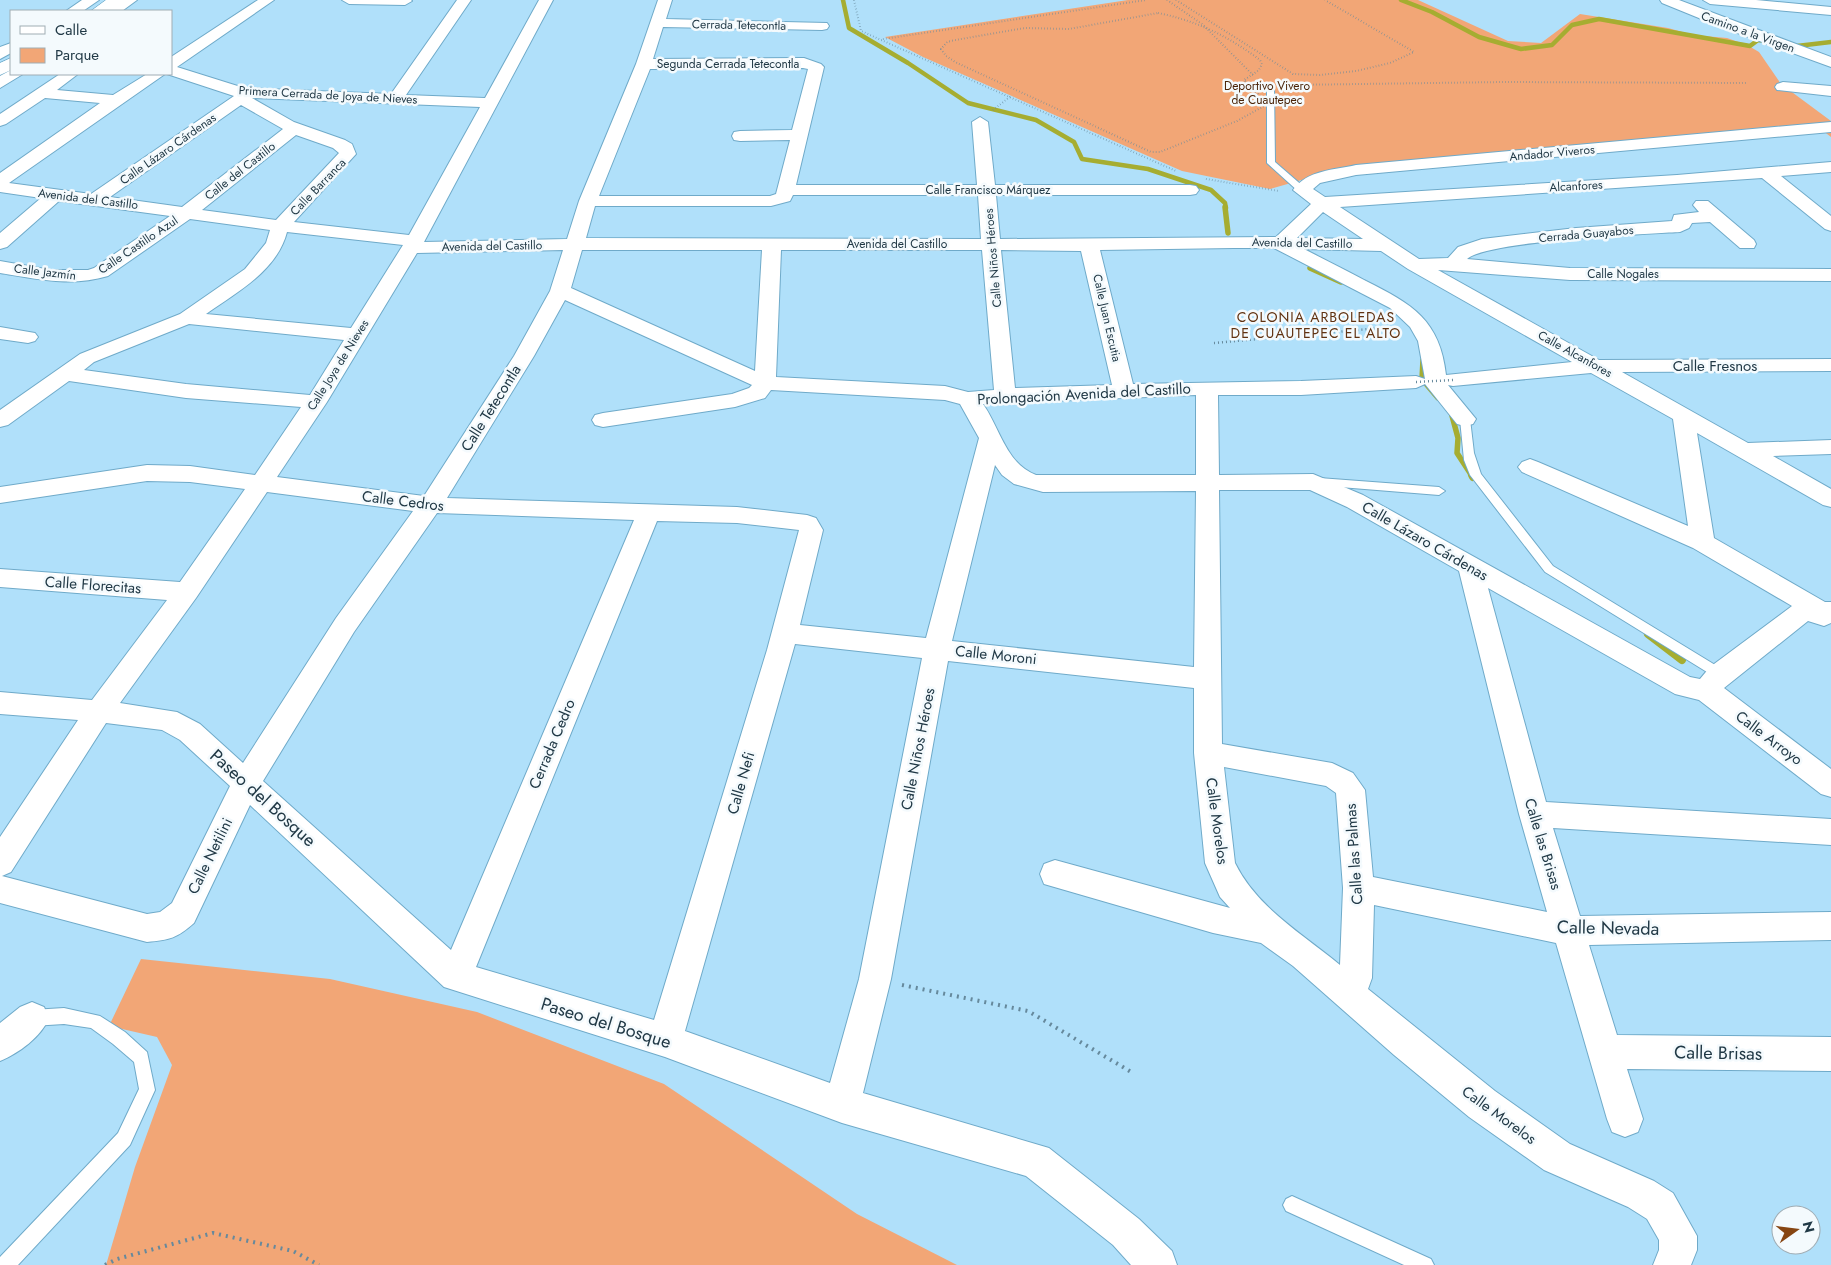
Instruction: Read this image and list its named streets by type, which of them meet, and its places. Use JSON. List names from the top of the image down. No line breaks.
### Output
{"streets":{"street":["Cerrada Tetecontla","Camino a la Virgen","Segunda Cerrada Tetecontla","Primera Cerrada de Joya de Nieves","Calle Lázaro Cárdenas","Andador Viveros","Calle del Castillo","Alcanfores","Calle Barranca","Calle Francisco Márquez","Avenida del Castillo","Cerrada Guayabos","Calle Castillo Azul","Calle Niños Héroes","Calle Jazmín","Calle Nogales","Calle Juan Escutia","Calle Alcanfores","Calle Joya de Nieves","Calle Fresnos","Prolongación Avenida del Castillo","Calle Tetecontla","Calle Cedros","Calle Florecitas","Calle Moroni","Calle Arroyo","Cerrada Cedro","Calle Nefi","Paseo del Bosque","Calle Morelos","Calle las Brisas","Calle las Palmas","Calle Netilini","Calle Nevada","Calle Brisas"]},"crossings":[["Cerrada Tetecontla","Calle Tetecontla"],["Segunda Cerrada Tetecontla","Calle Tetecontla"],["Primera Cerrada de Joya de Nieves","Calle Lázaro Cárdenas"],["Primera Cerrada de Joya de Nieves","Calle Barranca"],["Primera Cerrada de Joya de Nieves","Calle Joya de Nieves"],["Calle Lázaro Cárdenas","Calle Barranca"],["Calle Lázaro Cárdenas","Avenida del Castillo"],["Calle Lázaro Cárdenas","Calle Niños Héroes"],["Calle Lázaro Cárdenas","Calle Arroyo"],["Calle Lázaro Cárdenas","Calle Morelos"],["Calle Lázaro Cárdenas","Calle las Brisas"],["Calle del Castillo","Calle Barranca"],["Calle del Castillo","Avenida del Castillo"],["Calle del Castillo","Calle Castillo Azul"],["Alcanfores","Calle Alcanfores"],["Calle Barranca","Avenida del Castillo"],["Calle Francisco Márquez","Calle Niños Héroes"],["Calle Francisco Márquez","Calle Tetecontla"],["Avenida del Castillo","Calle Castillo Azul"],["Avenida del Castillo","Calle Niños Héroes"],["Avenida del Castillo","Calle Juan Escutia"],["Avenida del Castillo","Calle Alcanfores"],["Avenida del Castillo","Calle Joya de Nieves"],["Avenida del Castillo","Calle Tetecontla"],["Cerrada Guayabos","Calle Nogales"],["Calle Castillo Azul","Calle Jazmín"],["Calle Niños Héroes","Prolongación Avenida del Castillo"],["Calle Niños Héroes","Calle Moroni"],["Calle Niños Héroes","Paseo del Bosque"],["Calle Nogales","Calle Alcanfores"],["Calle Juan Escutia","Prolongación Avenida del Castillo"],["Calle Alcanfores","Calle Fresnos"],["Calle Joya de Nieves","Calle Cedros"],["Calle Joya de Nieves","Calle Florecitas"],["Calle Joya de Nieves","Paseo del Bosque"],["Prolongación Avenida del Castillo","Calle Tetecontla"],["Prolongación Avenida del Castillo","Calle Morelos"],["Calle Tetecontla","Calle Cedros"],["Calle Tetecontla","Paseo del Bosque"],["Calle Tetecontla","Calle Netilini"],["Calle Cedros","Cerrada Cedro"],["Calle Cedros","Calle Nefi"],["Calle Moroni","Calle Nefi"],["Calle Moroni","Calle Morelos"],["Cerrada Cedro","Paseo del Bosque"],["Calle Nefi","Paseo del Bosque"],["Paseo del Bosque","Calle Netilini"],["Calle Morelos","Calle las Palmas"],["Calle las Brisas","Calle Nevada"],["Calle las Brisas","Calle Brisas"],["Calle las Palmas","Calle Nevada"]],"districts":["COLONIA ARBOLEDAS DE CUAUTEPEC EL ALTO"],"parks":["Deportivo Vivero de Cuautepec"],"legend":["Calle","Parque"],"north":"right"}
